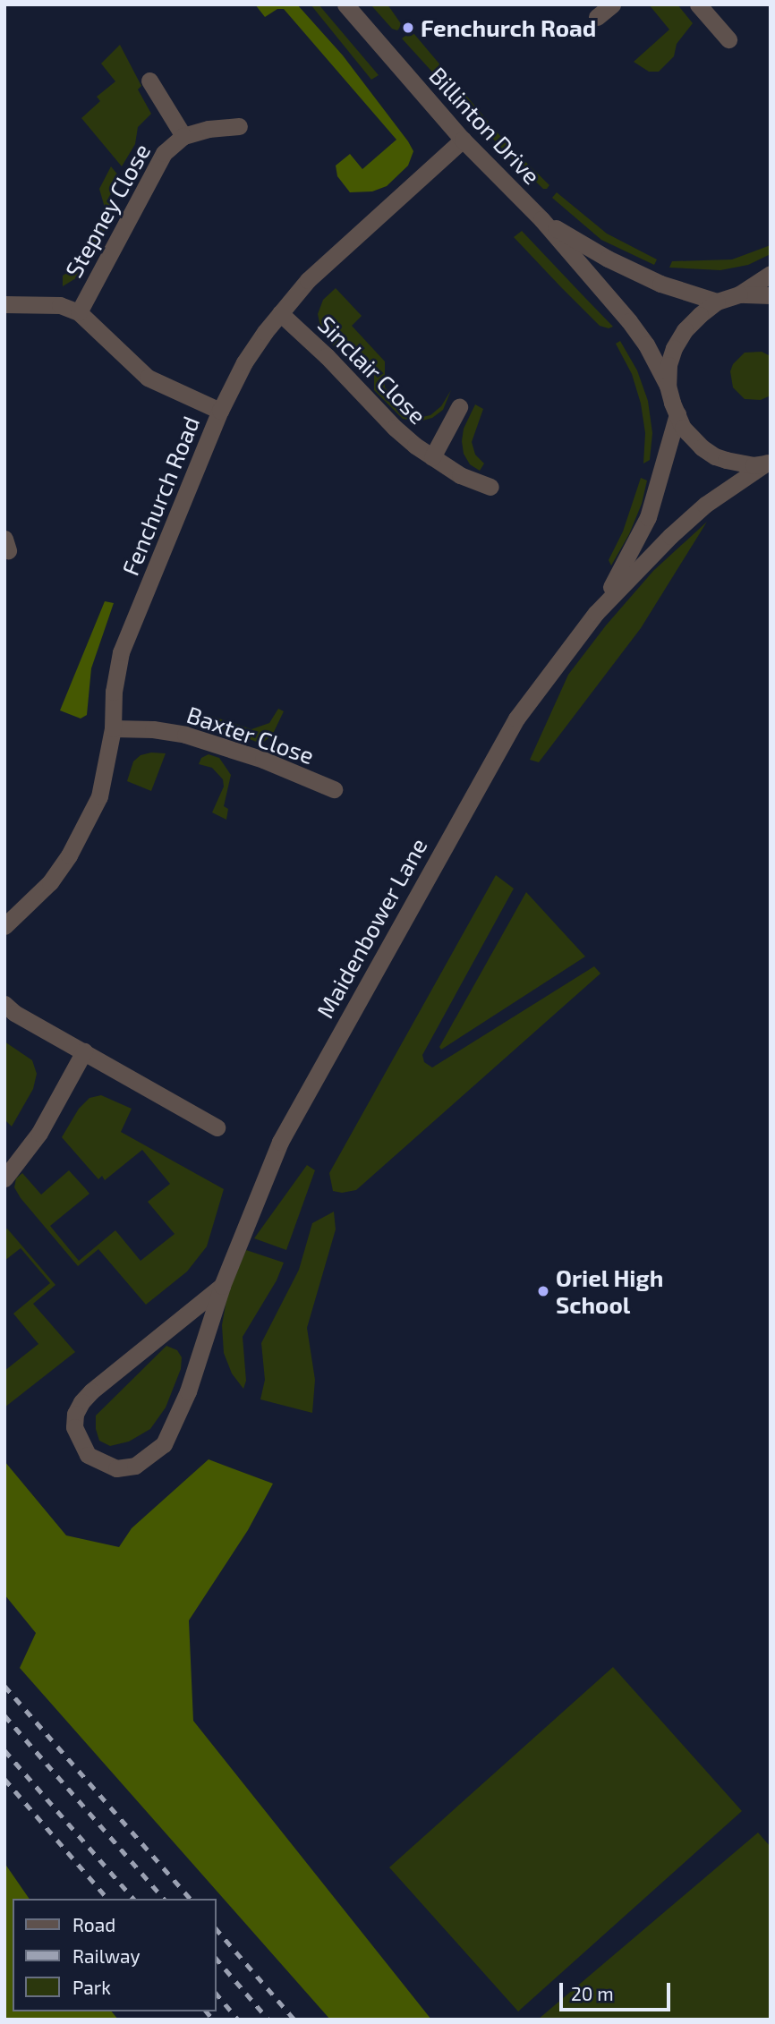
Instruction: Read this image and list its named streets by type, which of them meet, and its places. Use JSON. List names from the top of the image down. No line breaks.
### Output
{"streets":{"street":["Billinton Drive","Stepney Close","Sinclair Close","Fenchurch Road","Baxter Close","Maidenbower Lane"]},"crossings":[["Billinton Drive","Fenchurch Road"],["Billinton Drive","Maidenbower Lane"],["Sinclair Close","Fenchurch Road"],["Fenchurch Road","Baxter Close"]],"places":["Fenchurch Road","Oriel High School"],"legend":["Road","Railway","Park"],"scale_bar":"20 m"}
